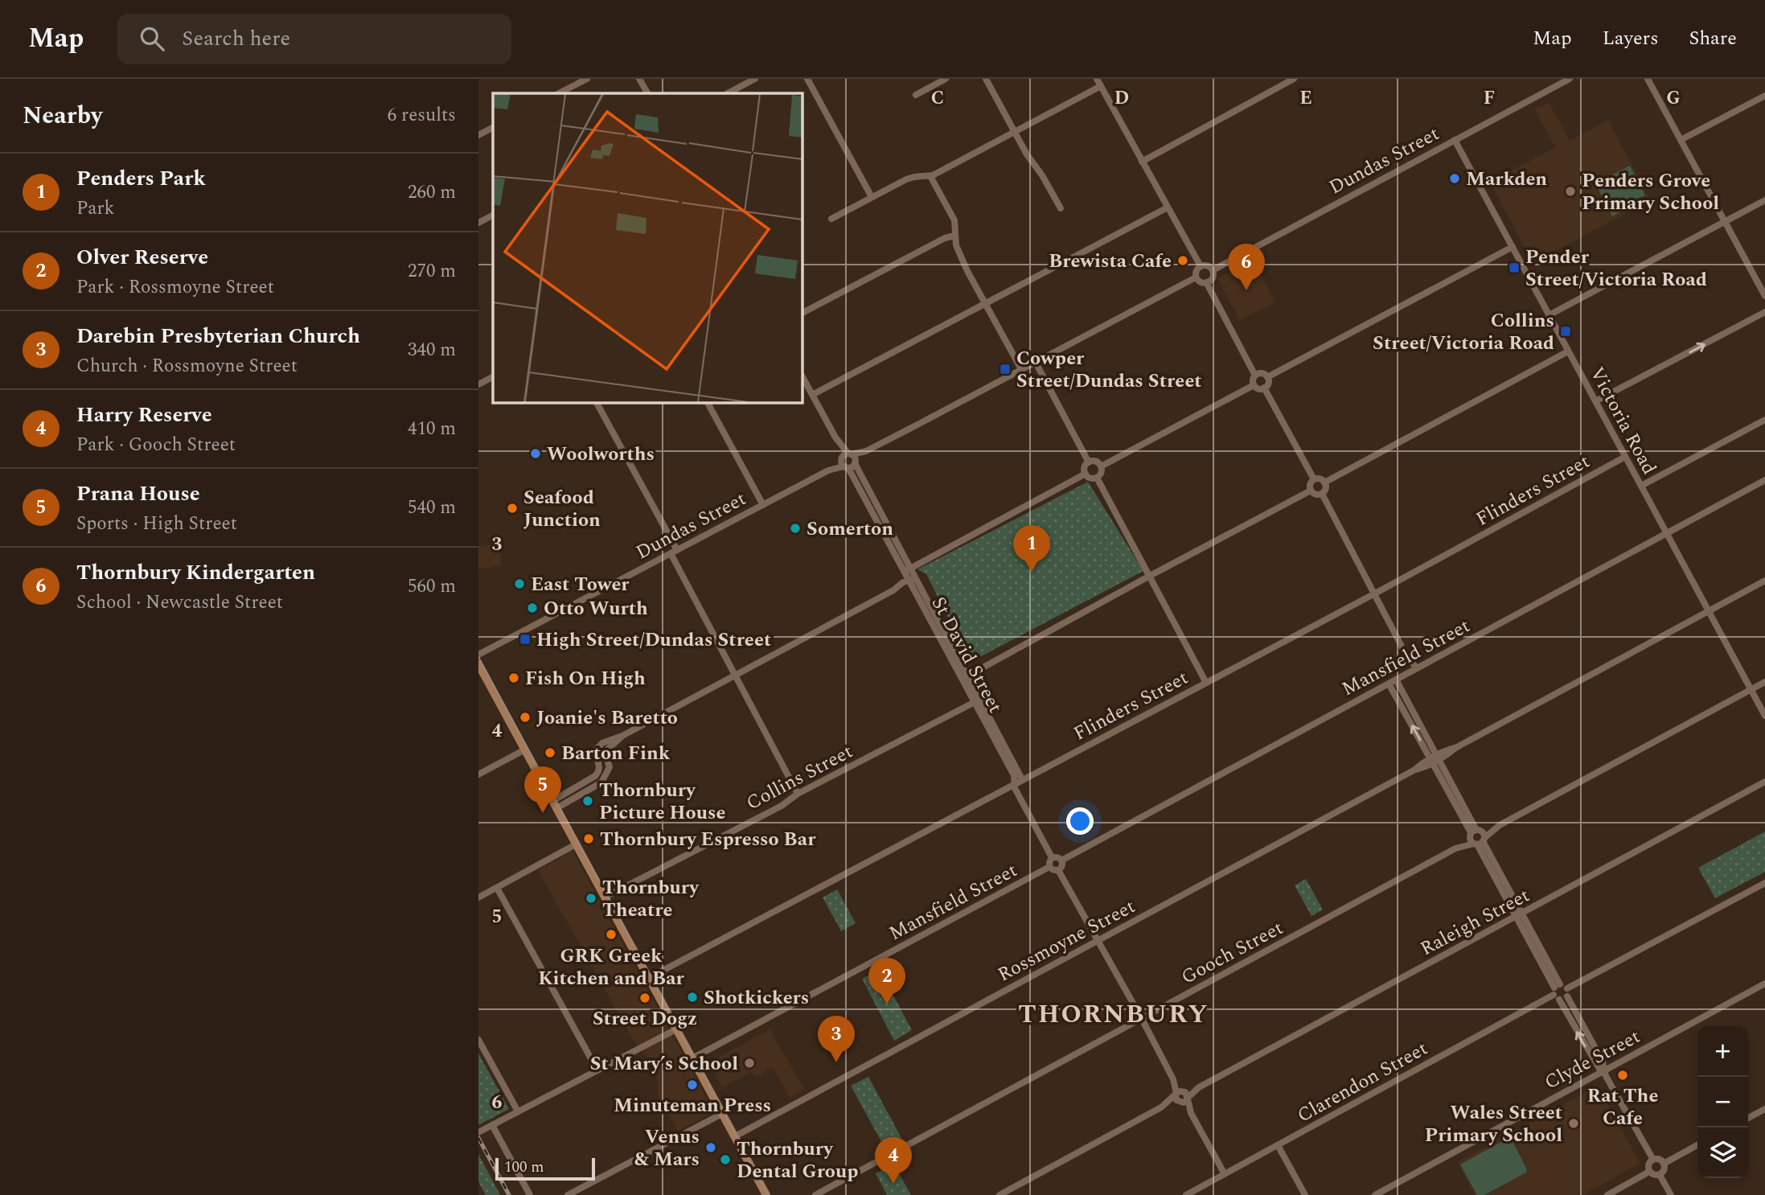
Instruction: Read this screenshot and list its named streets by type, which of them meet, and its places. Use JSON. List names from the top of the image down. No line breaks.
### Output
{"streets":{"street":["Dundas Street","Victoria Road","Flinders Street","St David Street","Mansfield Street","Collins Street","Raleigh Street","Rossmoyne Street","Gooch Street","Clyde Street","Clarendon Street"]},"crossings":[["Dundas Street","Victoria Road"],["Dundas Street","St David Street"],["Victoria Road","Flinders Street"],["Victoria Road","Mansfield Street"],["Victoria Road","Rossmoyne Street"],["Victoria Road","Gooch Street"],["Flinders Street","St David Street"],["St David Street","Mansfield Street"],["St David Street","Collins Street"]],"districts":["THORNBURY"],"places":{"other":["Markden","Penders Grove Primary School","Brewista Cafe","Woolworths","Seafood Junction","Somerton","East Tower","Otto Wurth","Fish On High","Joanie's Baretto","Barton Fink","Thornbury Picture House","Thornbury Espresso Bar","Thornbury Theatre","GRK Greek Kitchen and Bar","Shotkickers","Street Dogz","St Mary’s School","Rat The Cafe","Minuteman Press","Wales Street Primary School","Venus & Mars","Thornbury Dental Group"],"transit":["Pender Street/Victoria Road","Collins Street/Victoria Road","Cowper Street/Dundas Street","High Street/Dundas Street"]},"scale_bar":"100 m","page":{"header":"Map","search":"Search here","nav":["Map","Layers","Share"],"heading":["Nearby","6 results"],"list":[{"mark":"1","name":"Penders Park","note":"Park","value":"260 m"},{"mark":"2","name":"Olver Reserve","note":"Park · Rossmoyne Street","value":"270 m"},{"mark":"3","name":"Darebin Presbyterian Church","note":"Church · Rossmoyne Street","value":"340 m"},{"mark":"4","name":"Harry Reserve","note":"Park · Gooch Street","value":"410 m"},{"mark":"5","name":"Prana House","note":"Sports · High Street","value":"540 m"},{"mark":"6","name":"Thornbury Kindergarten","note":"School · Newcastle Street","value":"560 m"}],"pins":["6","1","5","2","3","4"],"map_buttons":["+","−"],"scale":"100 m"},"grid":{"columns":["C","D","E","F","G"],"rows":["3","4","5","6"]}}
